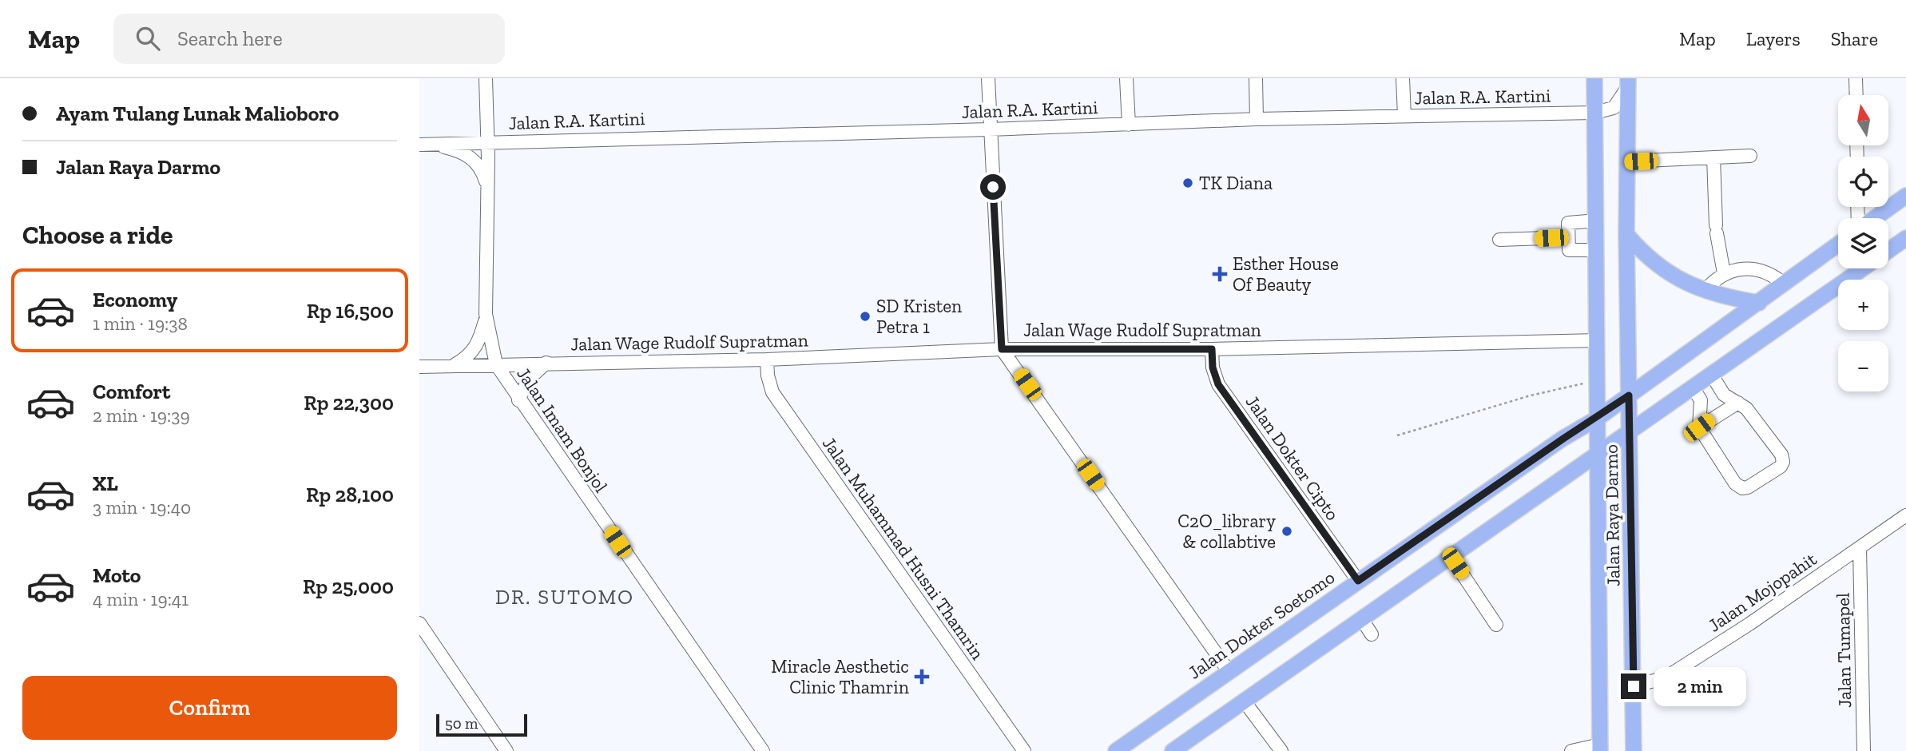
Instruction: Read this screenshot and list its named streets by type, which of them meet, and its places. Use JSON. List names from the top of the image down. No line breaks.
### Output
{"streets":{"main road":["Jalan Raya Darmo","Jalan Dokter Soetomo"],"street":["Jalan R.A. Kartini","Jalan Wage Rudolf Supratman","Jalan Imam Bonjol","Jalan Dokter Cipto","Jalan Muhammad Husni Thamrin","Jalan Mojopahit","Jalan Tumapel"]},"crossings":[["Jalan R.A. Kartini","Jalan Imam Bonjol"],["Jalan R.A. Kartini","Jalan Raya Darmo"],["Jalan Wage Rudolf Supratman","Jalan Imam Bonjol"],["Jalan Wage Rudolf Supratman","Jalan Dokter Cipto"],["Jalan Wage Rudolf Supratman","Jalan Raya Darmo"],["Jalan Wage Rudolf Supratman","Jalan Muhammad Husni Thamrin"],["Jalan Dokter Cipto","Jalan Dokter Soetomo"],["Jalan Raya Darmo","Jalan Mojopahit"],["Jalan Raya Darmo","Jalan Dokter Soetomo"],["Jalan Mojopahit","Jalan Tumapel"]],"districts":["DR. SUTOMO"],"places":{"other":["TK Diana","SD Kristen Petra 1","C2O_library & collabtive"],"health":["Esther House Of Beauty","Miracle Aesthetic Clinic Thamrin"]},"scale_bar":"50 m","north":"top","page":{"header":"Map","search":"Search here","nav":["Map","Layers","Share"],"banner":["Ayam Tulang Lunak Malioboro","Jalan Raya Darmo"],"map_buttons":["+","−"],"heading":"Choose a ride","list":[{"name":"Economy","note":"1 min · 19:38","value":"Rp 16,500"},{"name":"Comfort","note":"2 min · 19:39","value":"Rp 22,300"},{"name":"XL","note":"3 min · 19:40","value":"Rp 28,100"},{"name":"Moto","note":"4 min · 19:41","value":"Rp 25,000"}],"buttons":"Confirm","bubble":"2 min","scale":"50 m"}}
